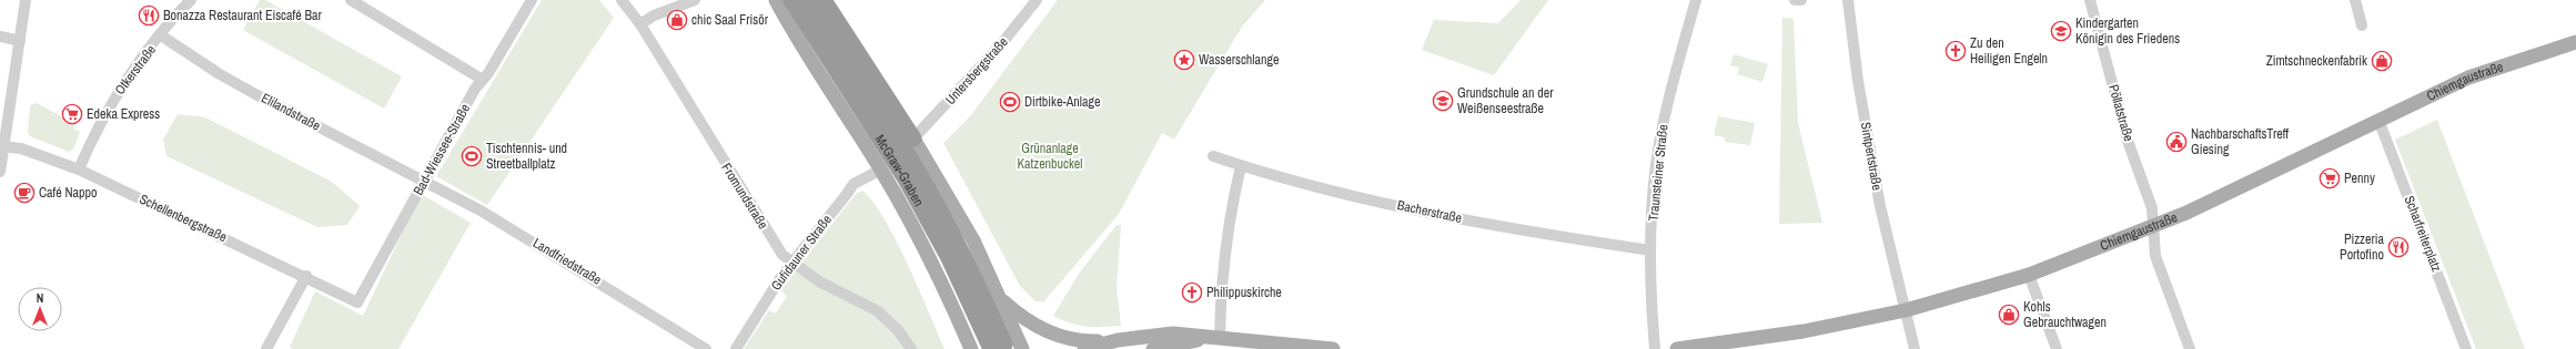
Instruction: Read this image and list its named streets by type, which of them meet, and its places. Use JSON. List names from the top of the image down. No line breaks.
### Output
{"streets":{"highway":["McGraw-Graben"],"main road":["Chiemgaustraße"],"street":["Otkerstraße","Untersbergstraße","Elilandstraße","Pöllatstraße","Bad-Wiessee-Straße","Sintpertstraße","Traunsteiner Straße","Fromundstraße","Bacherstraße","Schellenbergstraße","Scharfreiterplatz","Gufidauner Straße","Landfriedstraße"]},"crossings":[["Otkerstraße","Elilandstraße"],["Otkerstraße","Schellenbergstraße"],["Chiemgaustraße","Pöllatstraße"],["Chiemgaustraße","Sintpertstraße"],["Chiemgaustraße","Scharfreiterplatz"],["Elilandstraße","Bad-Wiessee-Straße"],["Elilandstraße","Landfriedstraße"],["Bad-Wiessee-Straße","Schellenbergstraße"],["Bad-Wiessee-Straße","Landfriedstraße"],["Traunsteiner Straße","Bacherstraße"],["Fromundstraße","Gufidauner Straße"]],"parks":["Grünanlage Katzenbuckel"],"places":{"restaurant":["Bonazza Restaurant Eiscafé Bar","Pizzeria Portofino"],"shop":["chic Saal Frisör","Zimtschneckenfabrik","Kohls Gebrauchtwagen"],"school or university":["Kindergarten Königin des Friedens","Grundschule an der Weißenseestraße"],"church":["Zu den Heiligen Engeln","Philippuskirche"],"place":["Wasserschlange"],"sports":["Dirtbike-Anlage","Tischtennis- und Streetballplatz"],"supermarket":["Edeka Express","Penny"],"public building":["NachbarschaftsTreff Giesing"],"cafe":["Café Nappo"]},"north":"top"}
